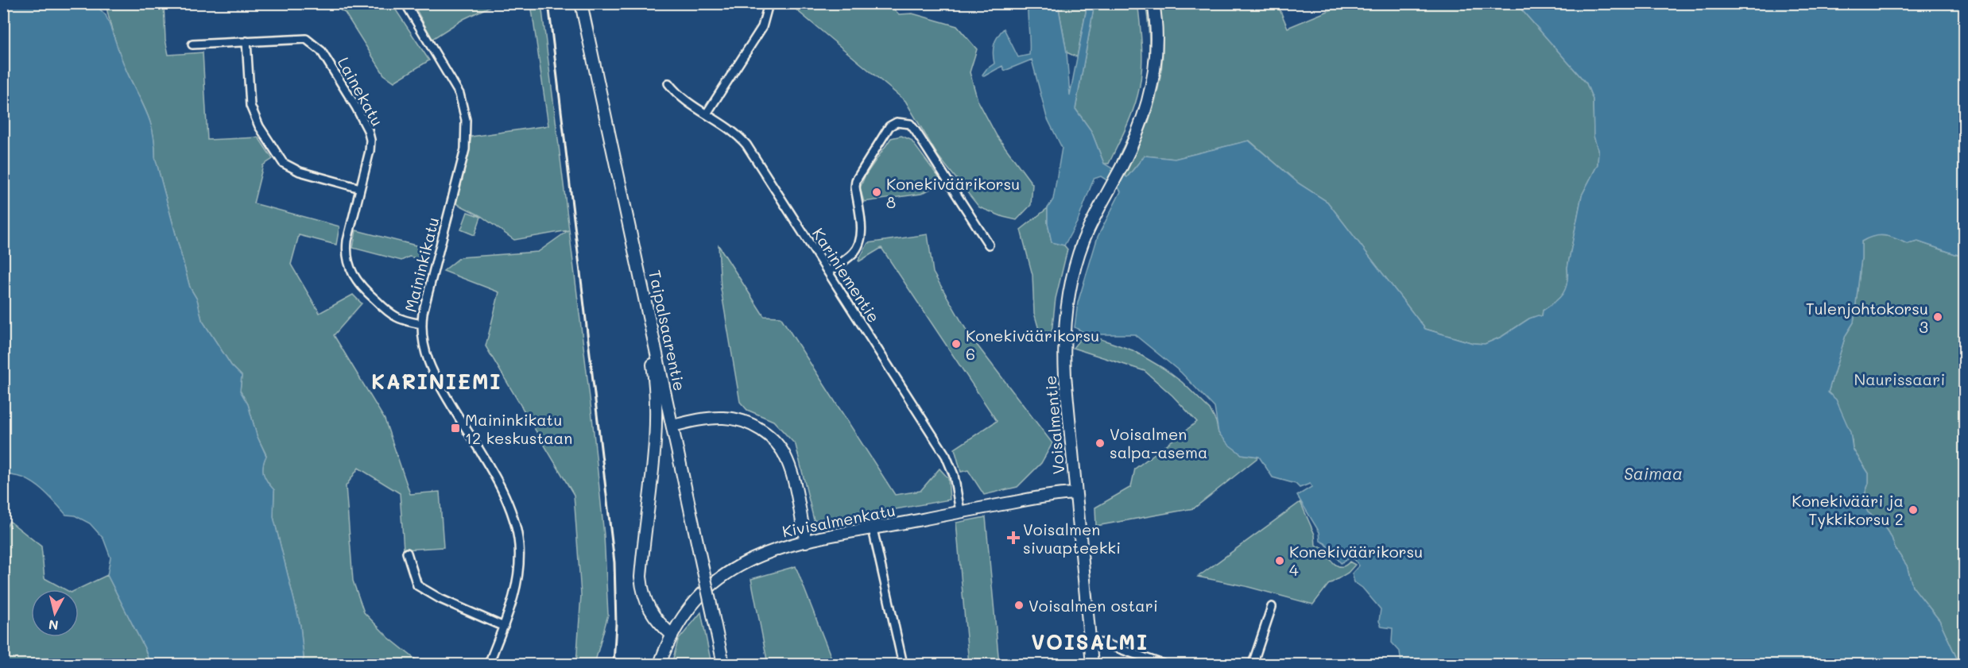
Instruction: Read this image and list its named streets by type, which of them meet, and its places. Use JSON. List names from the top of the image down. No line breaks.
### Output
{"streets":{"main road":["Taipalsaarentie","Voisalmentie","Kivisalmenkatu"],"street":["Lainekatu","Maininkikatu","Kariniementie"]},"crossings":[["Lainekatu","Maininkikatu"],["Kariniementie","Kivisalmenkatu"],["Voisalmentie","Kivisalmenkatu"]],"districts":["KARINIEMI","VOISALMI"],"water":["Saimaa"],"parks":["Naurissaari"],"places":{"other":["Konekiväärikorsu 8","Tulenjohtokorsu 3","Konekiväärikorsu 6","Voisalmen salpa-asema","Konekivääri ja Tykkikorsu 2","Konekiväärikorsu 4","Voisalmen ostari"],"transit":["Maininkikatu 12 keskustaan"],"health":["Voisalmen sivuapteekki"]},"north":"bottom"}
